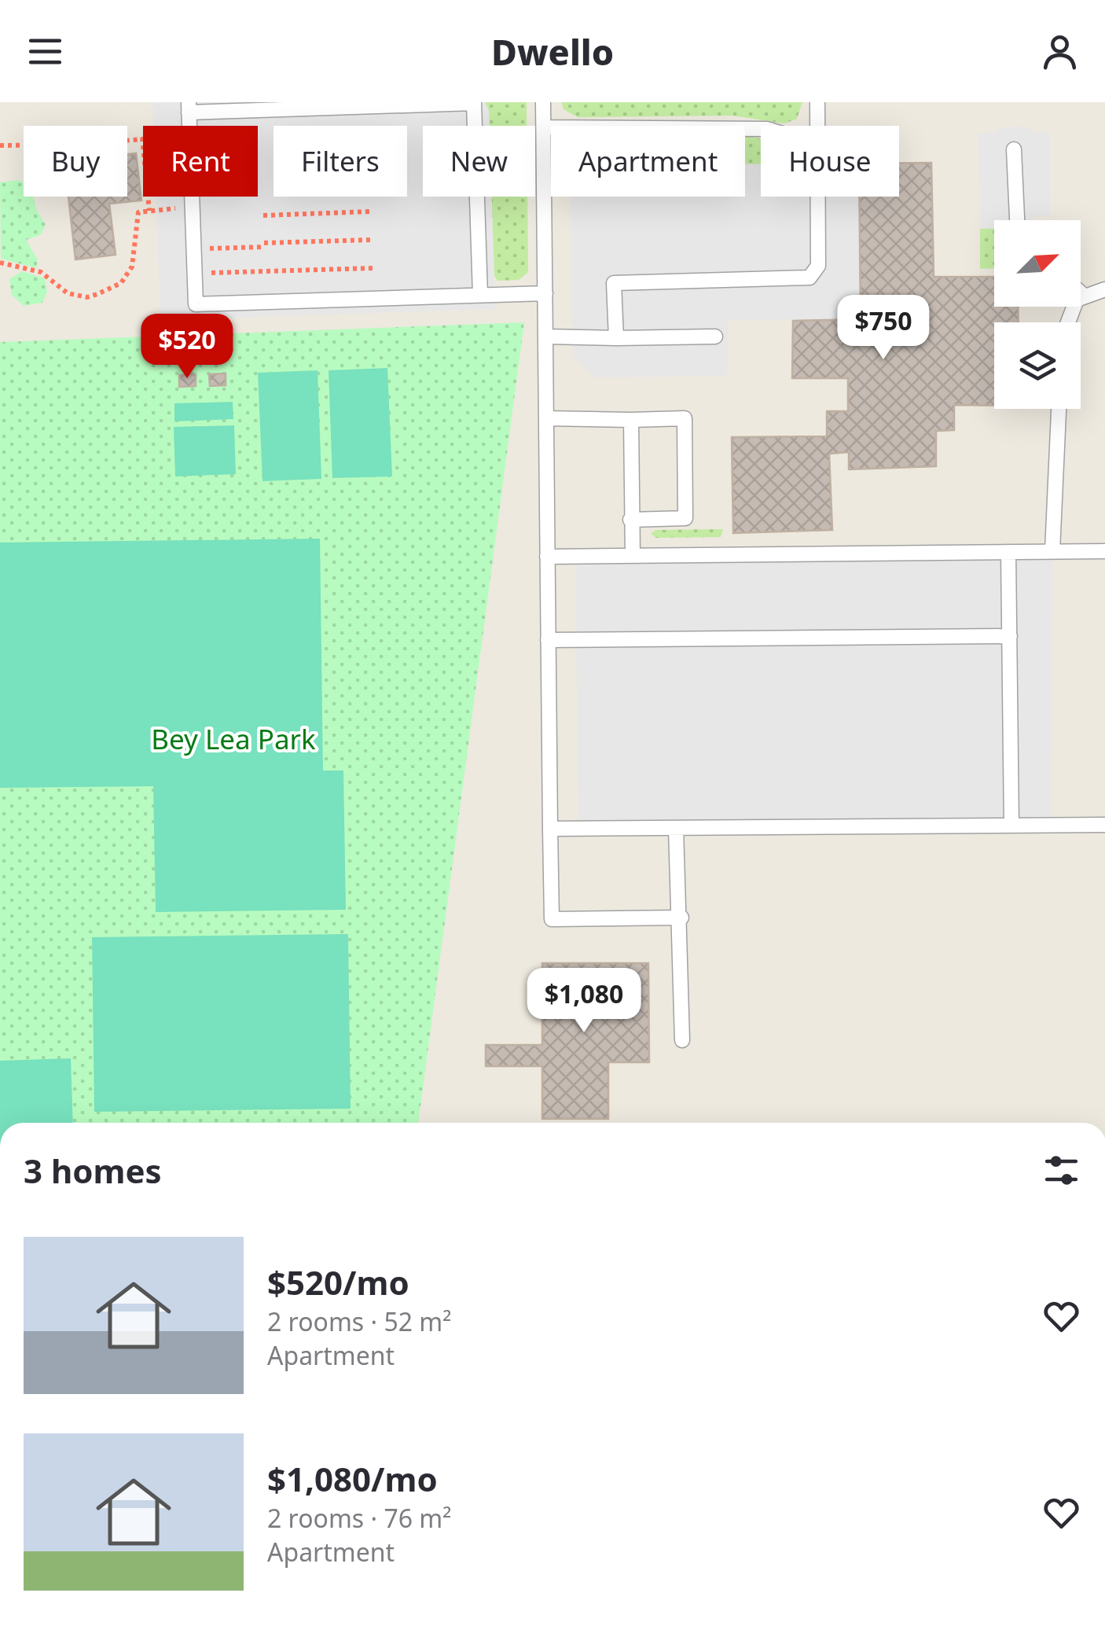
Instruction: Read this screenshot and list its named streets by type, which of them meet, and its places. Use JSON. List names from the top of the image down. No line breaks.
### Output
{"parks":["Bey Lea Park"],"north":"top right","page":{"header":"Dwello","chip":["Buy","Rent","Filters","New","Apartment","House"],"price":["$750","$520","$1,080"],"heading":"3 homes","list":[{"name":"$520/mo","note":"2 rooms · 52 m² · Apartment"},{"name":"$1,080/mo","note":"2 rooms · 76 m² · Apartment"}]}}
